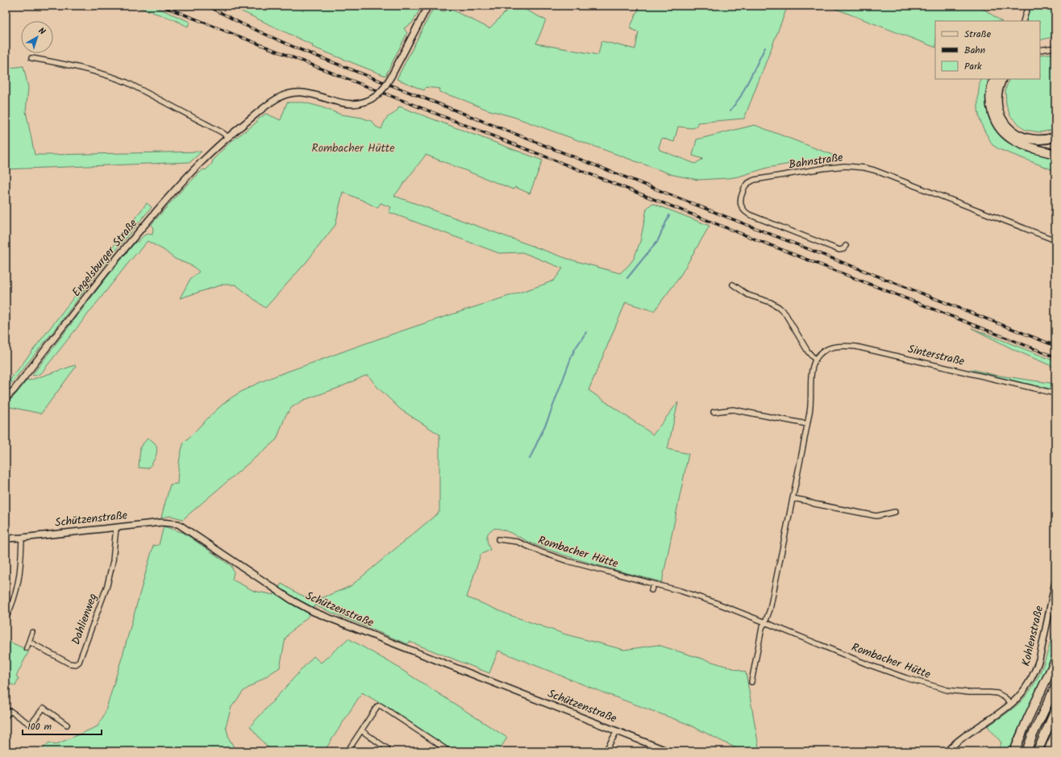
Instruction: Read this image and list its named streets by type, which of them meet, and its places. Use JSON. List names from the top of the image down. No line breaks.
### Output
{"streets":{"street":["Bahnstraße","Engelsburger Straße","Sinterstraße","Schützenstraße","Rombacher Hütte","Dahlienweg","Kohlenstraße"]},"crossings":[["Schützenstraße","Dahlienweg"],["Rombacher Hütte","Kohlenstraße"]],"parks":["Rombacher Hütte"],"legend":["Straße","Bahn","Park"],"scale_bar":"100 m","north":"top right"}
